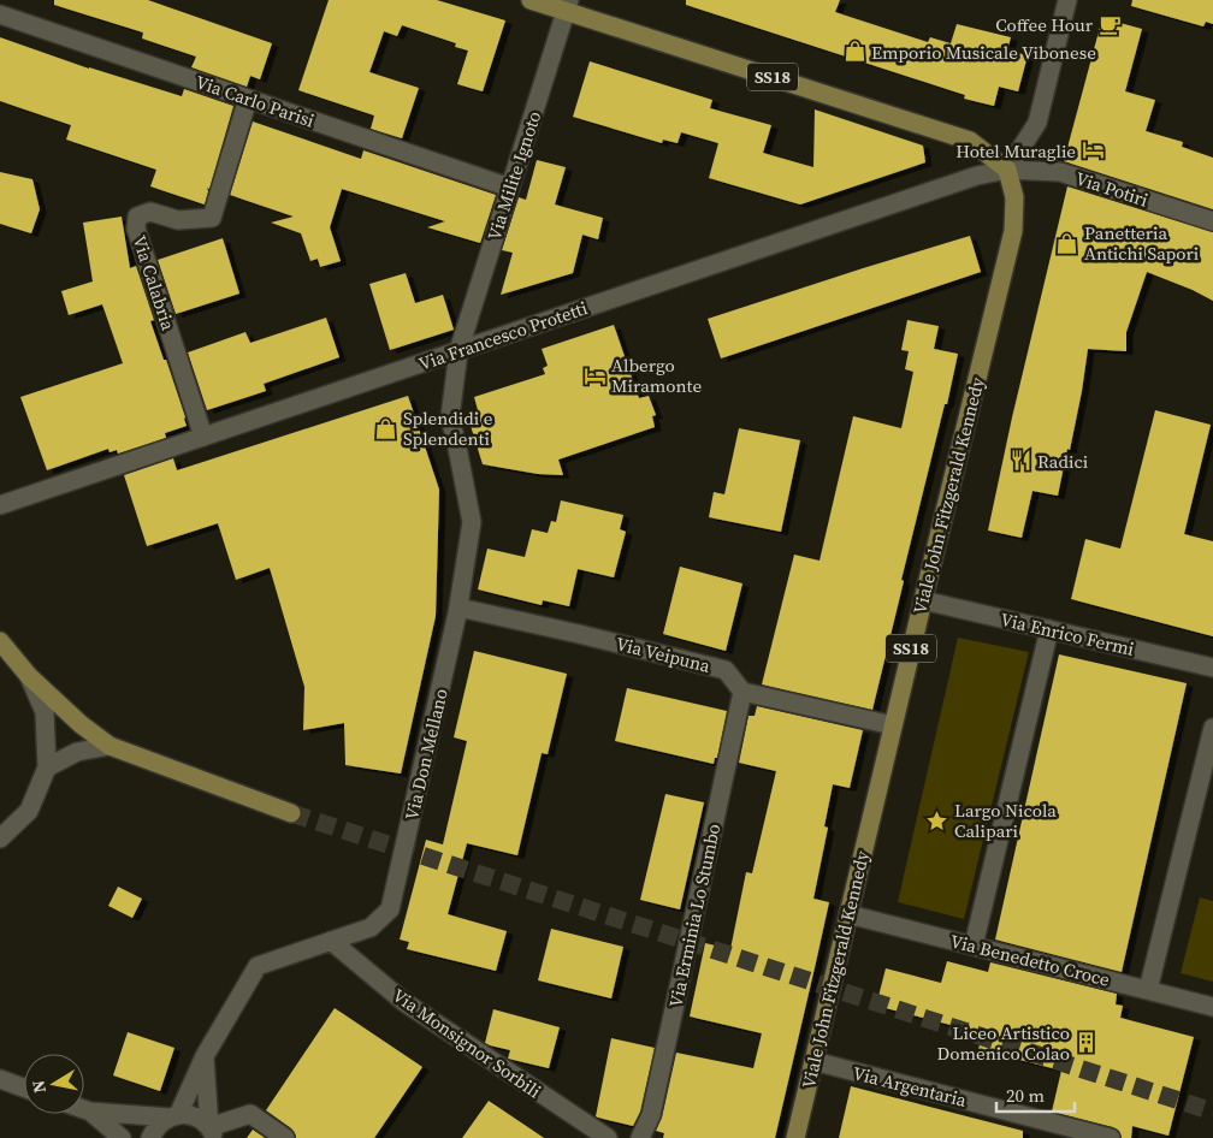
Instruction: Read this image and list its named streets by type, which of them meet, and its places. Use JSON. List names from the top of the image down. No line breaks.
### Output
{"streets":{"main road":["SS18","Viale John Fitzgerald Kennedy"],"street":["Via Carlo Parisi","Via Milite Ignoto","Via Potiri","Via Calabria","Via Francesco Protetti","Via Enrico Fermi","Via Veipuna","Via Don Mellano","Via Erminia Lo Stumbo","Via Benedetto Croce","Via Monsignor Sorbili","Via Argentaria"]},"crossings":[["SS18","Via Milite Ignoto"],["SS18","Via Potiri"],["SS18","Via Francesco Protetti"],["SS18","Viale John Fitzgerald Kennedy"],["Via Carlo Parisi","Via Milite Ignoto"],["Via Carlo Parisi","Via Calabria"],["Via Milite Ignoto","Via Francesco Protetti"],["Via Milite Ignoto","Via Don Mellano"],["Via Potiri","Via Francesco Protetti"],["Via Potiri","Viale John Fitzgerald Kennedy"],["Via Calabria","Via Francesco Protetti"],["Via Francesco Protetti","Viale John Fitzgerald Kennedy"],["Via Francesco Protetti","Via Don Mellano"],["Viale John Fitzgerald Kennedy","Via Enrico Fermi"],["Viale John Fitzgerald Kennedy","Via Benedetto Croce"],["Viale John Fitzgerald Kennedy","Via Argentaria"],["Via Veipuna","Via Don Mellano"],["Via Veipuna","Via Erminia Lo Stumbo"],["Via Don Mellano","Via Monsignor Sorbili"]],"places":{"cafe":["Coffee Hour"],"shop":["Emporio Musicale Vibonese","Panetteria Antichi Sapori","Splendidi e Splendenti"],"hotel":["Hotel Muraglie","Albergo Miramonte"],"restaurant":["Radici"],"place":["Largo Nicola Calipari"],"building":["Liceo Artistico Domenico Colao"]},"scale_bar":"20 m","north":"left"}
